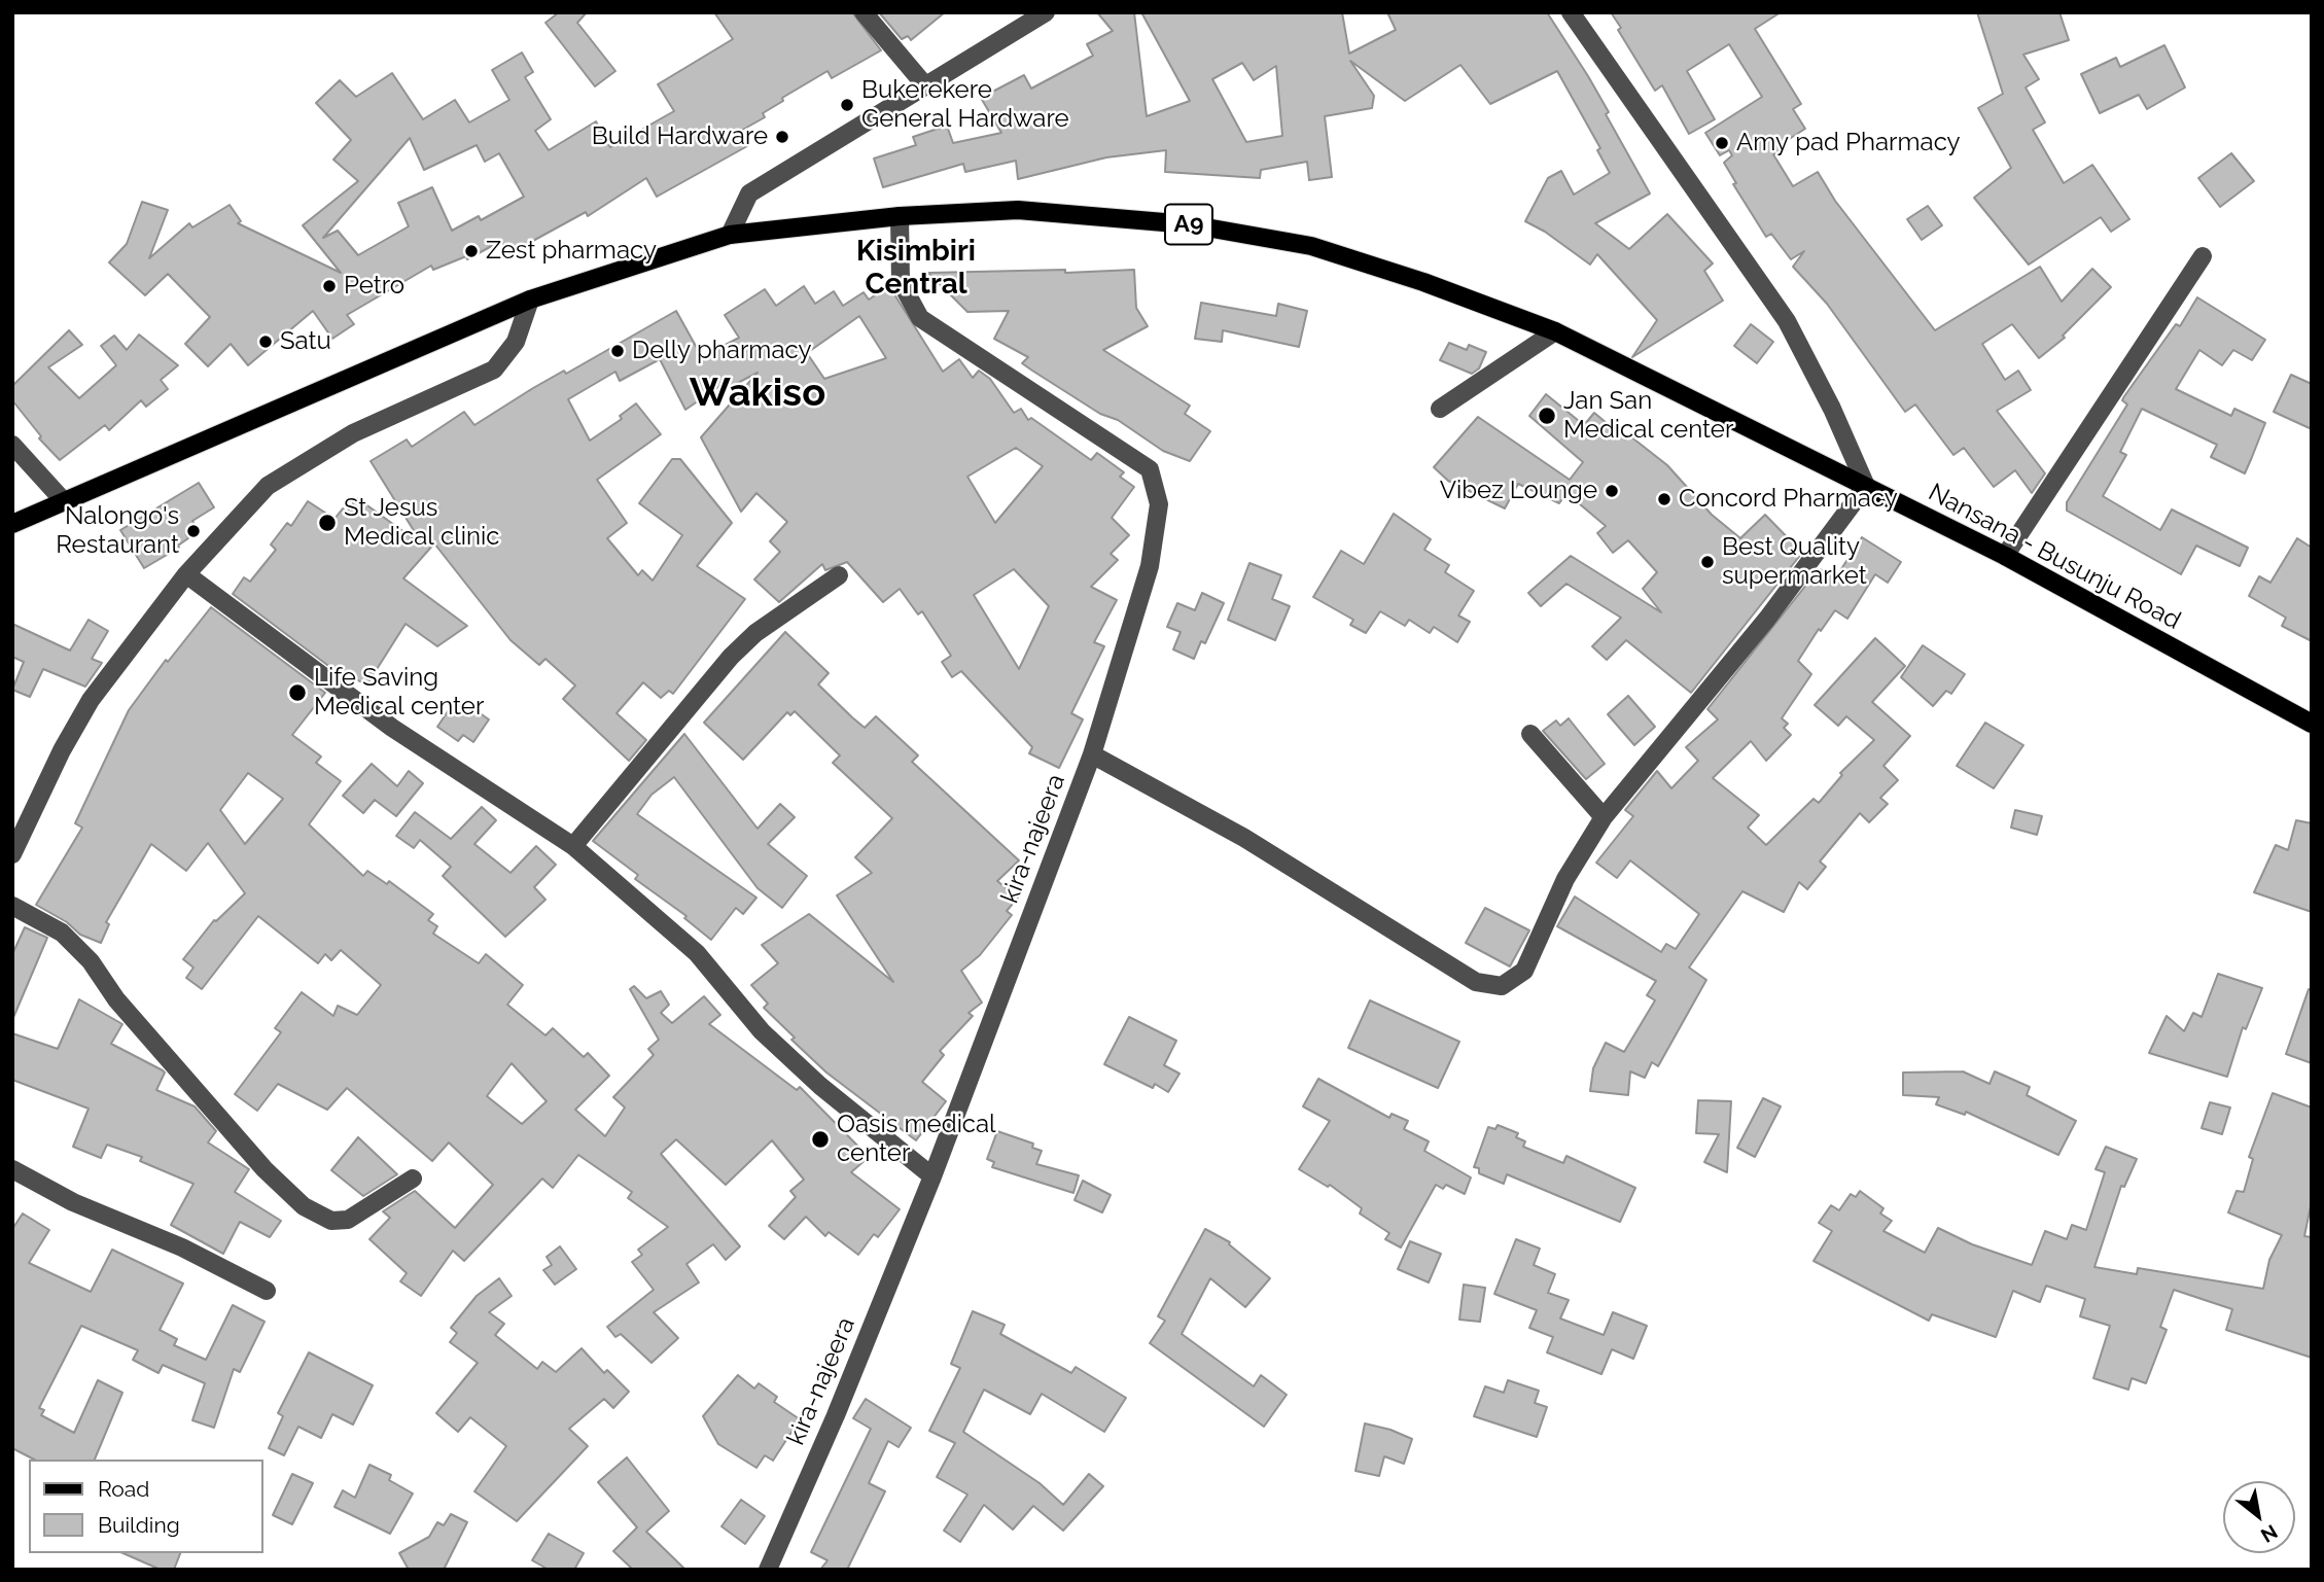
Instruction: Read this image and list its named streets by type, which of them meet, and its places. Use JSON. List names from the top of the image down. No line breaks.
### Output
{"streets":{"main road":["A9","Nansana - Busunju Road"],"street":["kira-najeera"]},"crossings":[["Nansana - Busunju Road","kira-najeera"]],"districts":["Kisimbiri Central","Wakiso"],"places":["Bukerekere General Hardware","Build Hardware","Amy pad Pharmacy","Zest pharmacy","Petro","Satu","Delly pharmacy","Jan San Medical center","Vibez Lounge","Concord Pharmacy","St Jesus Medical clinic","Nalongo's Restaurant","Best Quality supermarket","Life Saving Medical center","Oasis medical center"],"legend":["Road","Building"],"north":"bottom right"}
